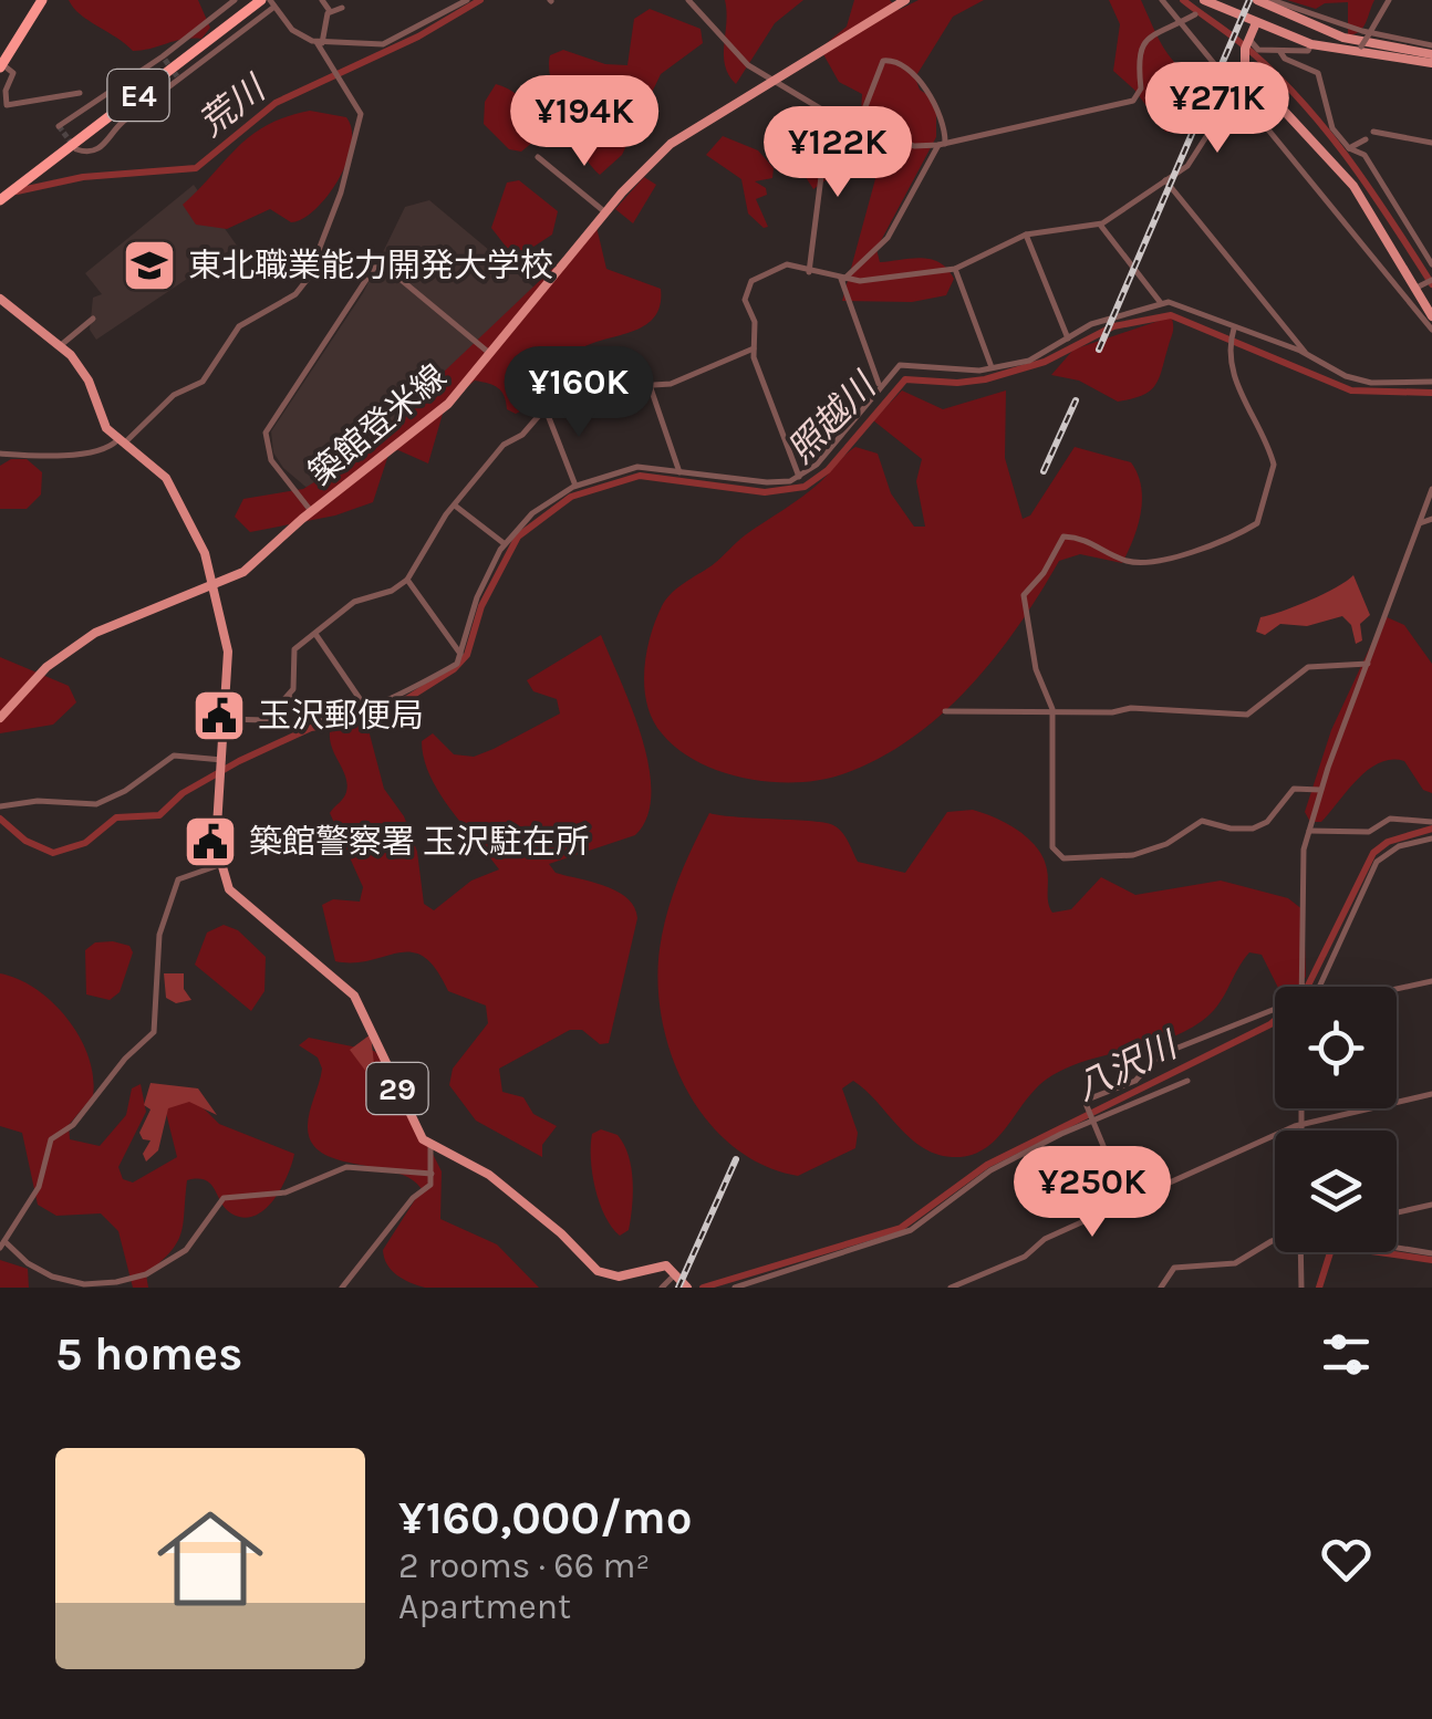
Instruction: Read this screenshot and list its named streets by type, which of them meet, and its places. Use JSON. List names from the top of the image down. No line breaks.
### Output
{"streets":{"highway":["E4"],"main road":["築館登米線","29"]},"water":["荒川","照越川","八沢川"],"places":{"school or university":["東北職業能力開発大学校"],"public building":["玉沢郵便局","築館警察署 玉沢駐在所"]},"page":{"price":["¥271K","¥194K","¥122K","¥160K","¥250K"],"heading":"5 homes","list":[{"name":"¥160,000/mo","note":"2 rooms · 66 m² · Apartment"}]}}
